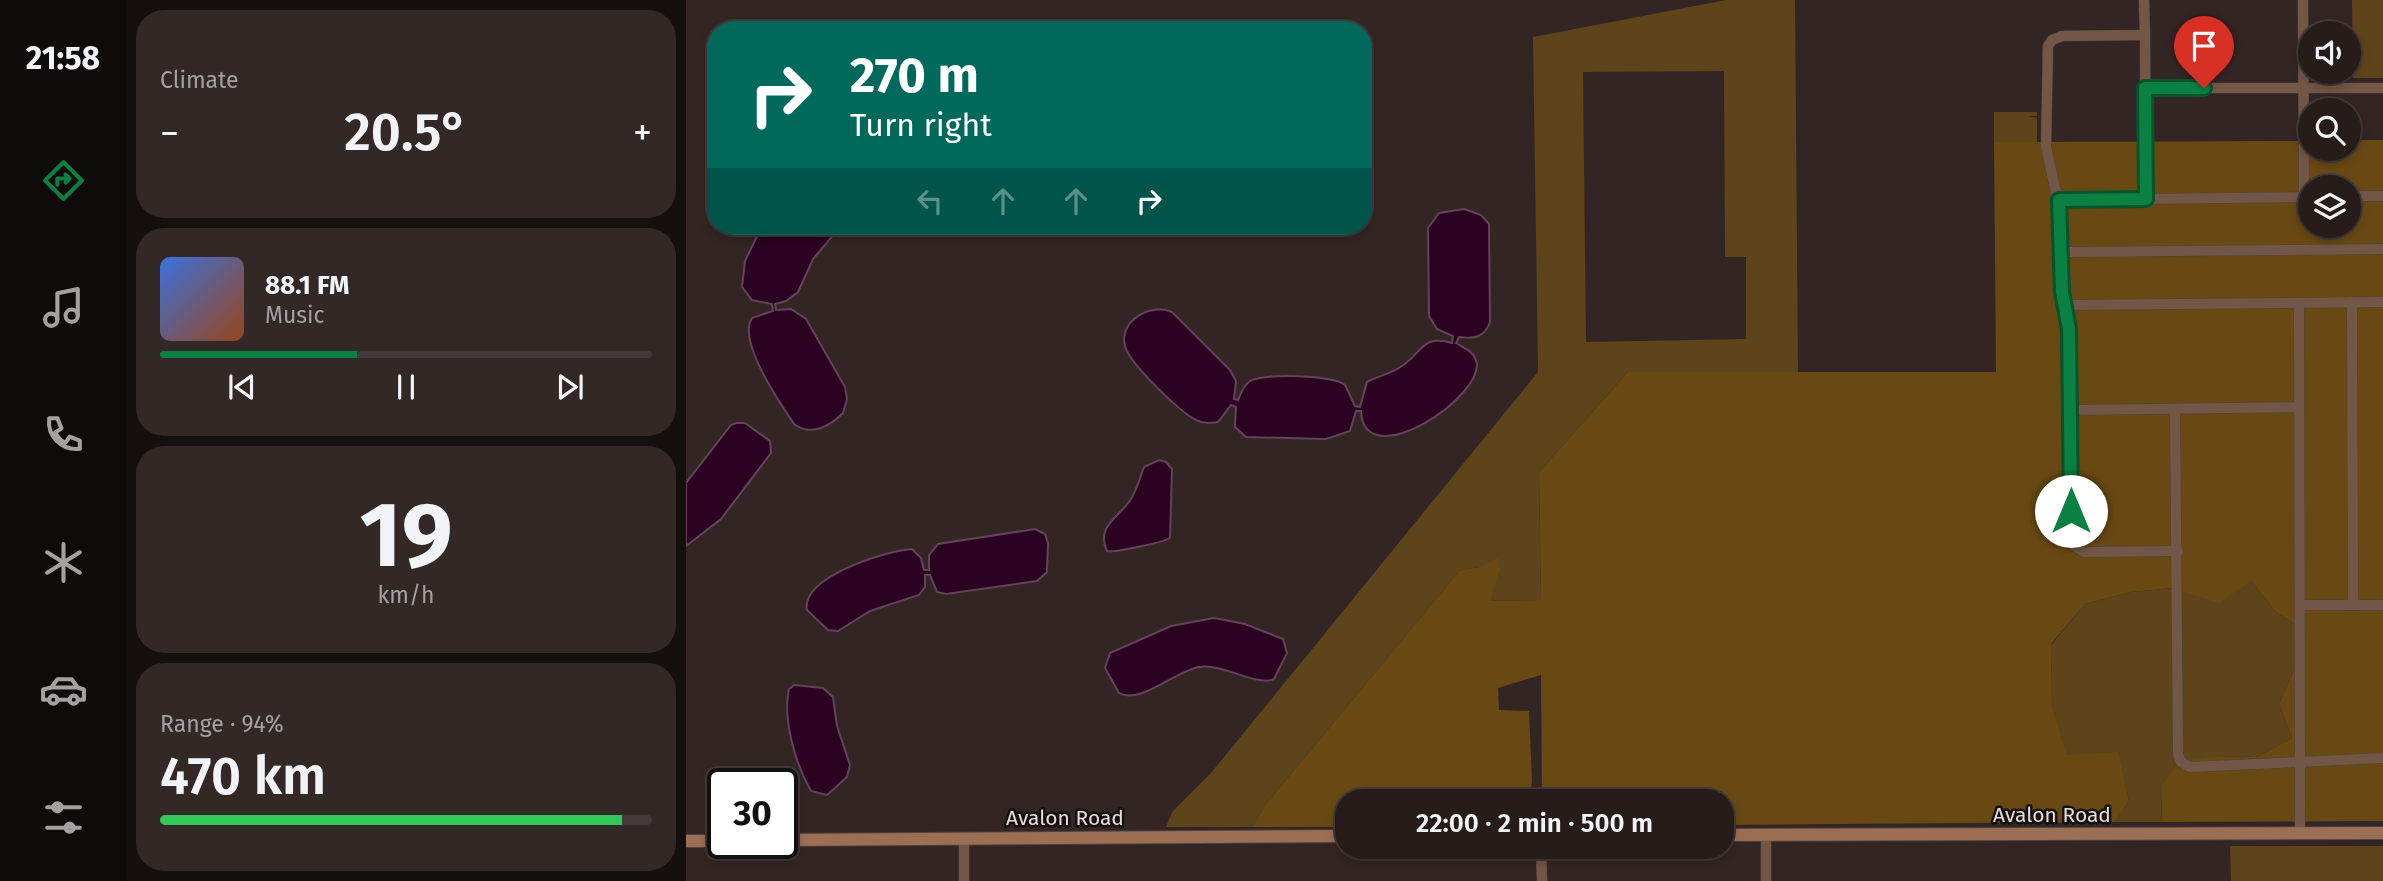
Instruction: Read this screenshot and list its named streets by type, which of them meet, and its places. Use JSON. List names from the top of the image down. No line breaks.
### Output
{"streets":{"main road":["Avalon Road"]},"page":{"tabs":"21:58","tile":["Climate",["19","km/h"],["Range · 94%","470 km"]],"turn":["270 m","Turn right"],"heat":["−","20.5°","+"],"song":["88.1 FM","Music"],"limit":"30","trip":"22:00 · 2 min · 500 m"}}
